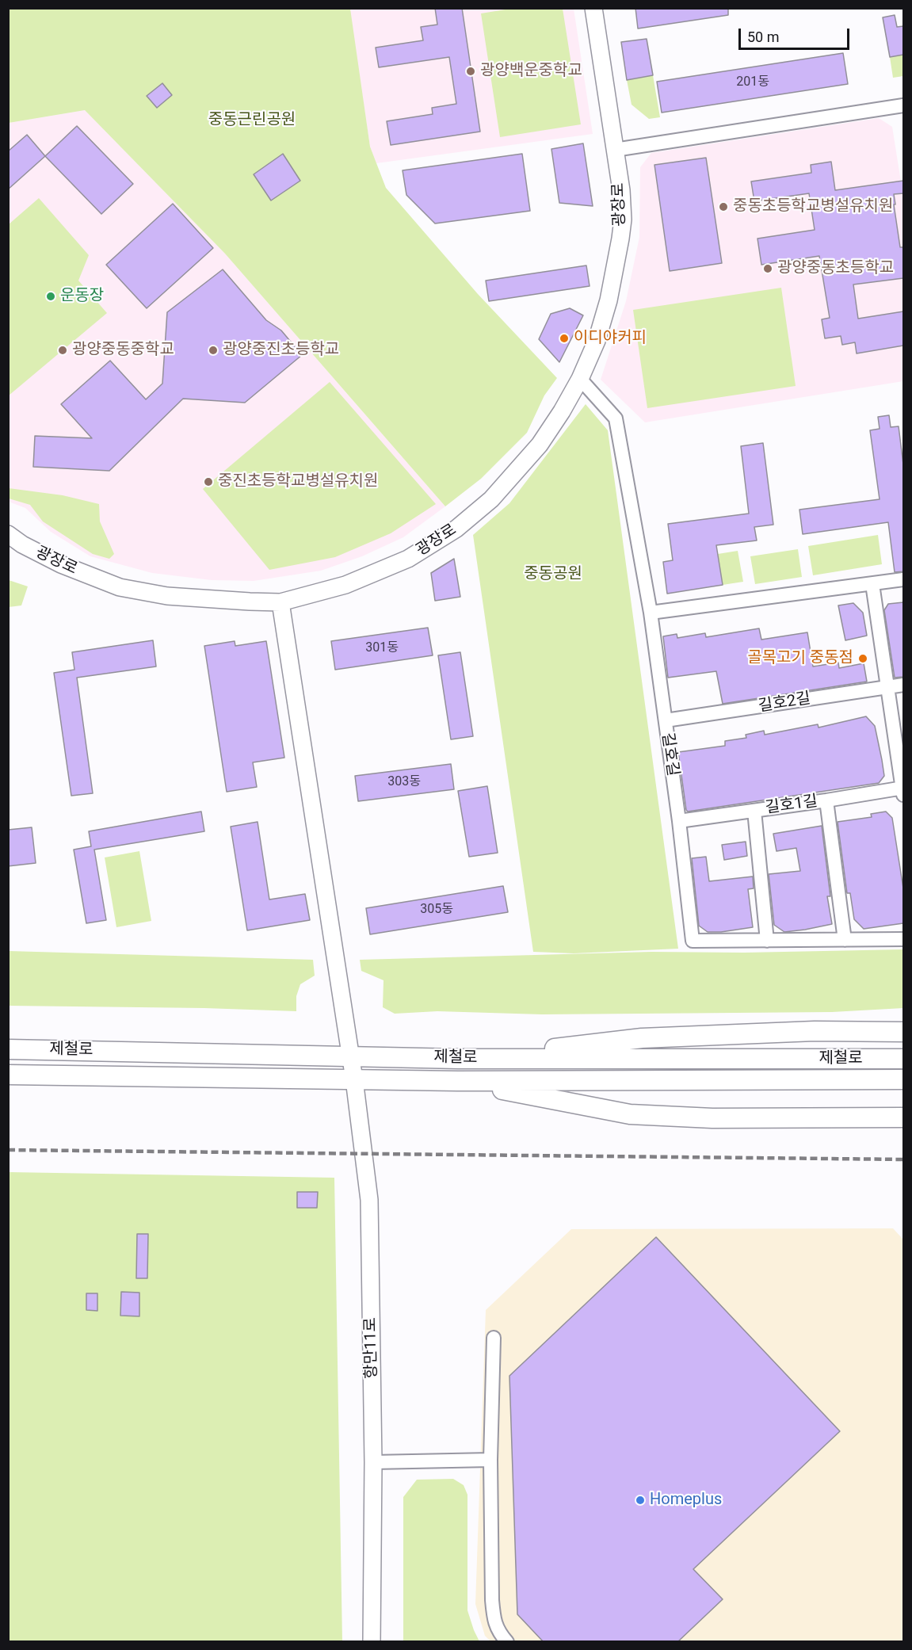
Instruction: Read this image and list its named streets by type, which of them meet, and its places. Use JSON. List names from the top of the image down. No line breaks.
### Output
{"streets":{"main road":["제철로"],"street":["광장로","길호2길","길호길","길호1길","항만11로"]},"crossings":[["광장로","길호길"],["광장로","항만11로"],["길호2길","길호길"],["길호길","길호1길"],["제철로","항만11로"]],"parks":["중동근린공원","중동공원"],"places":["광양백운중학교","중동초등학교병설유치원","광양중동초등학교","운동장","이디야커피","광양중동중학교","광양중진초등학교","중진초등학교병설유치원","골목고기 중동점","Homeplus"],"house_numbers":["201동","301동","303동","305동"],"scale_bar":"50 m"}
